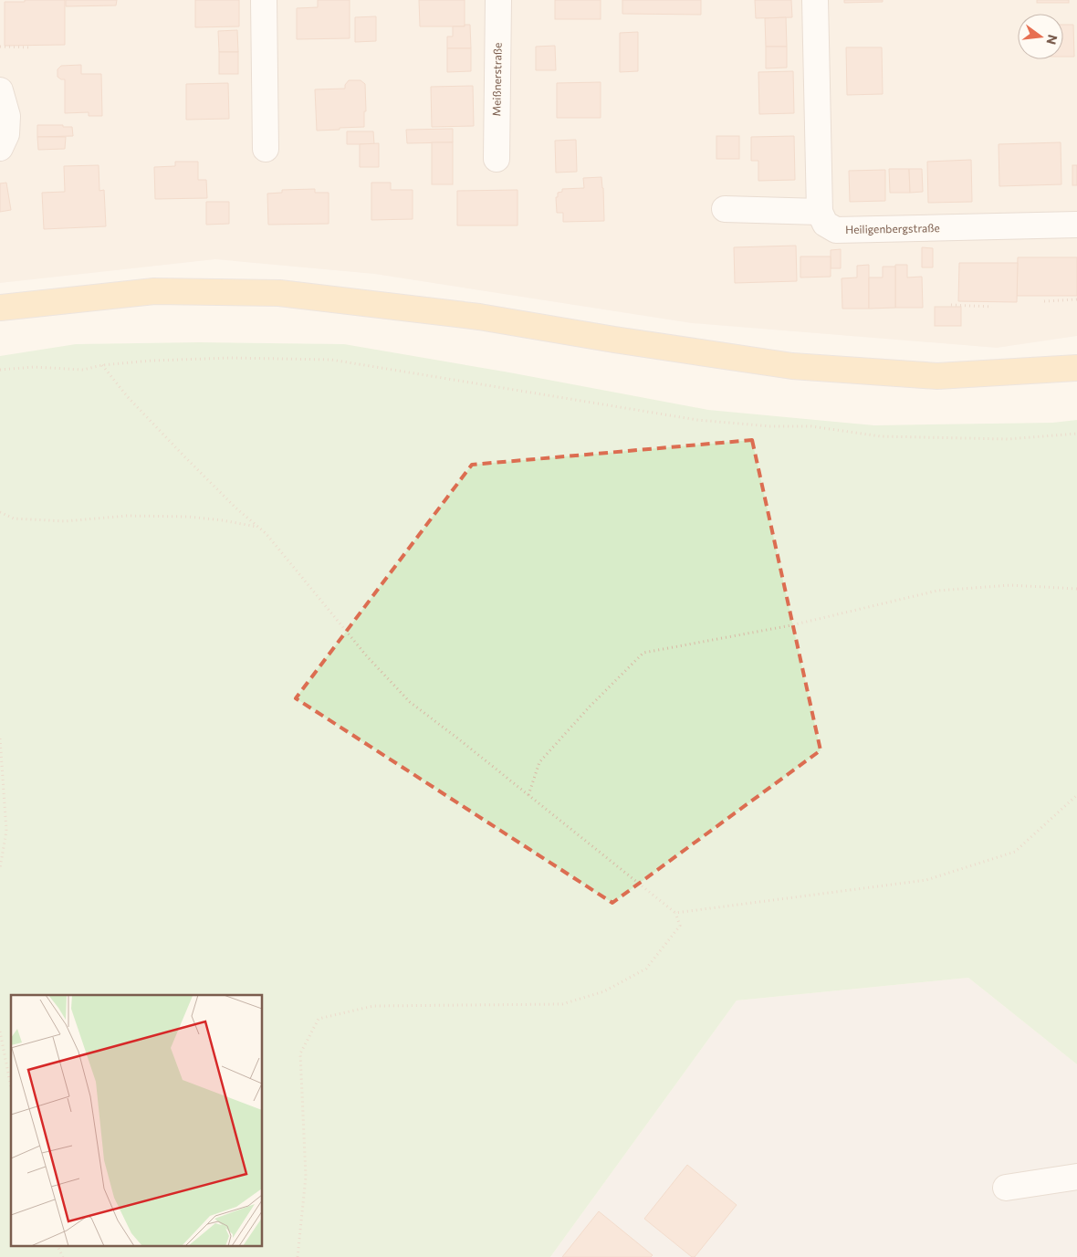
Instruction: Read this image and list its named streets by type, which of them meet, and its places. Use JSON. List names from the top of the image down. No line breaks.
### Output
{"streets":{"street":["Meißnerstraße","Heiligenbergstraße"]},"north":"right"}
